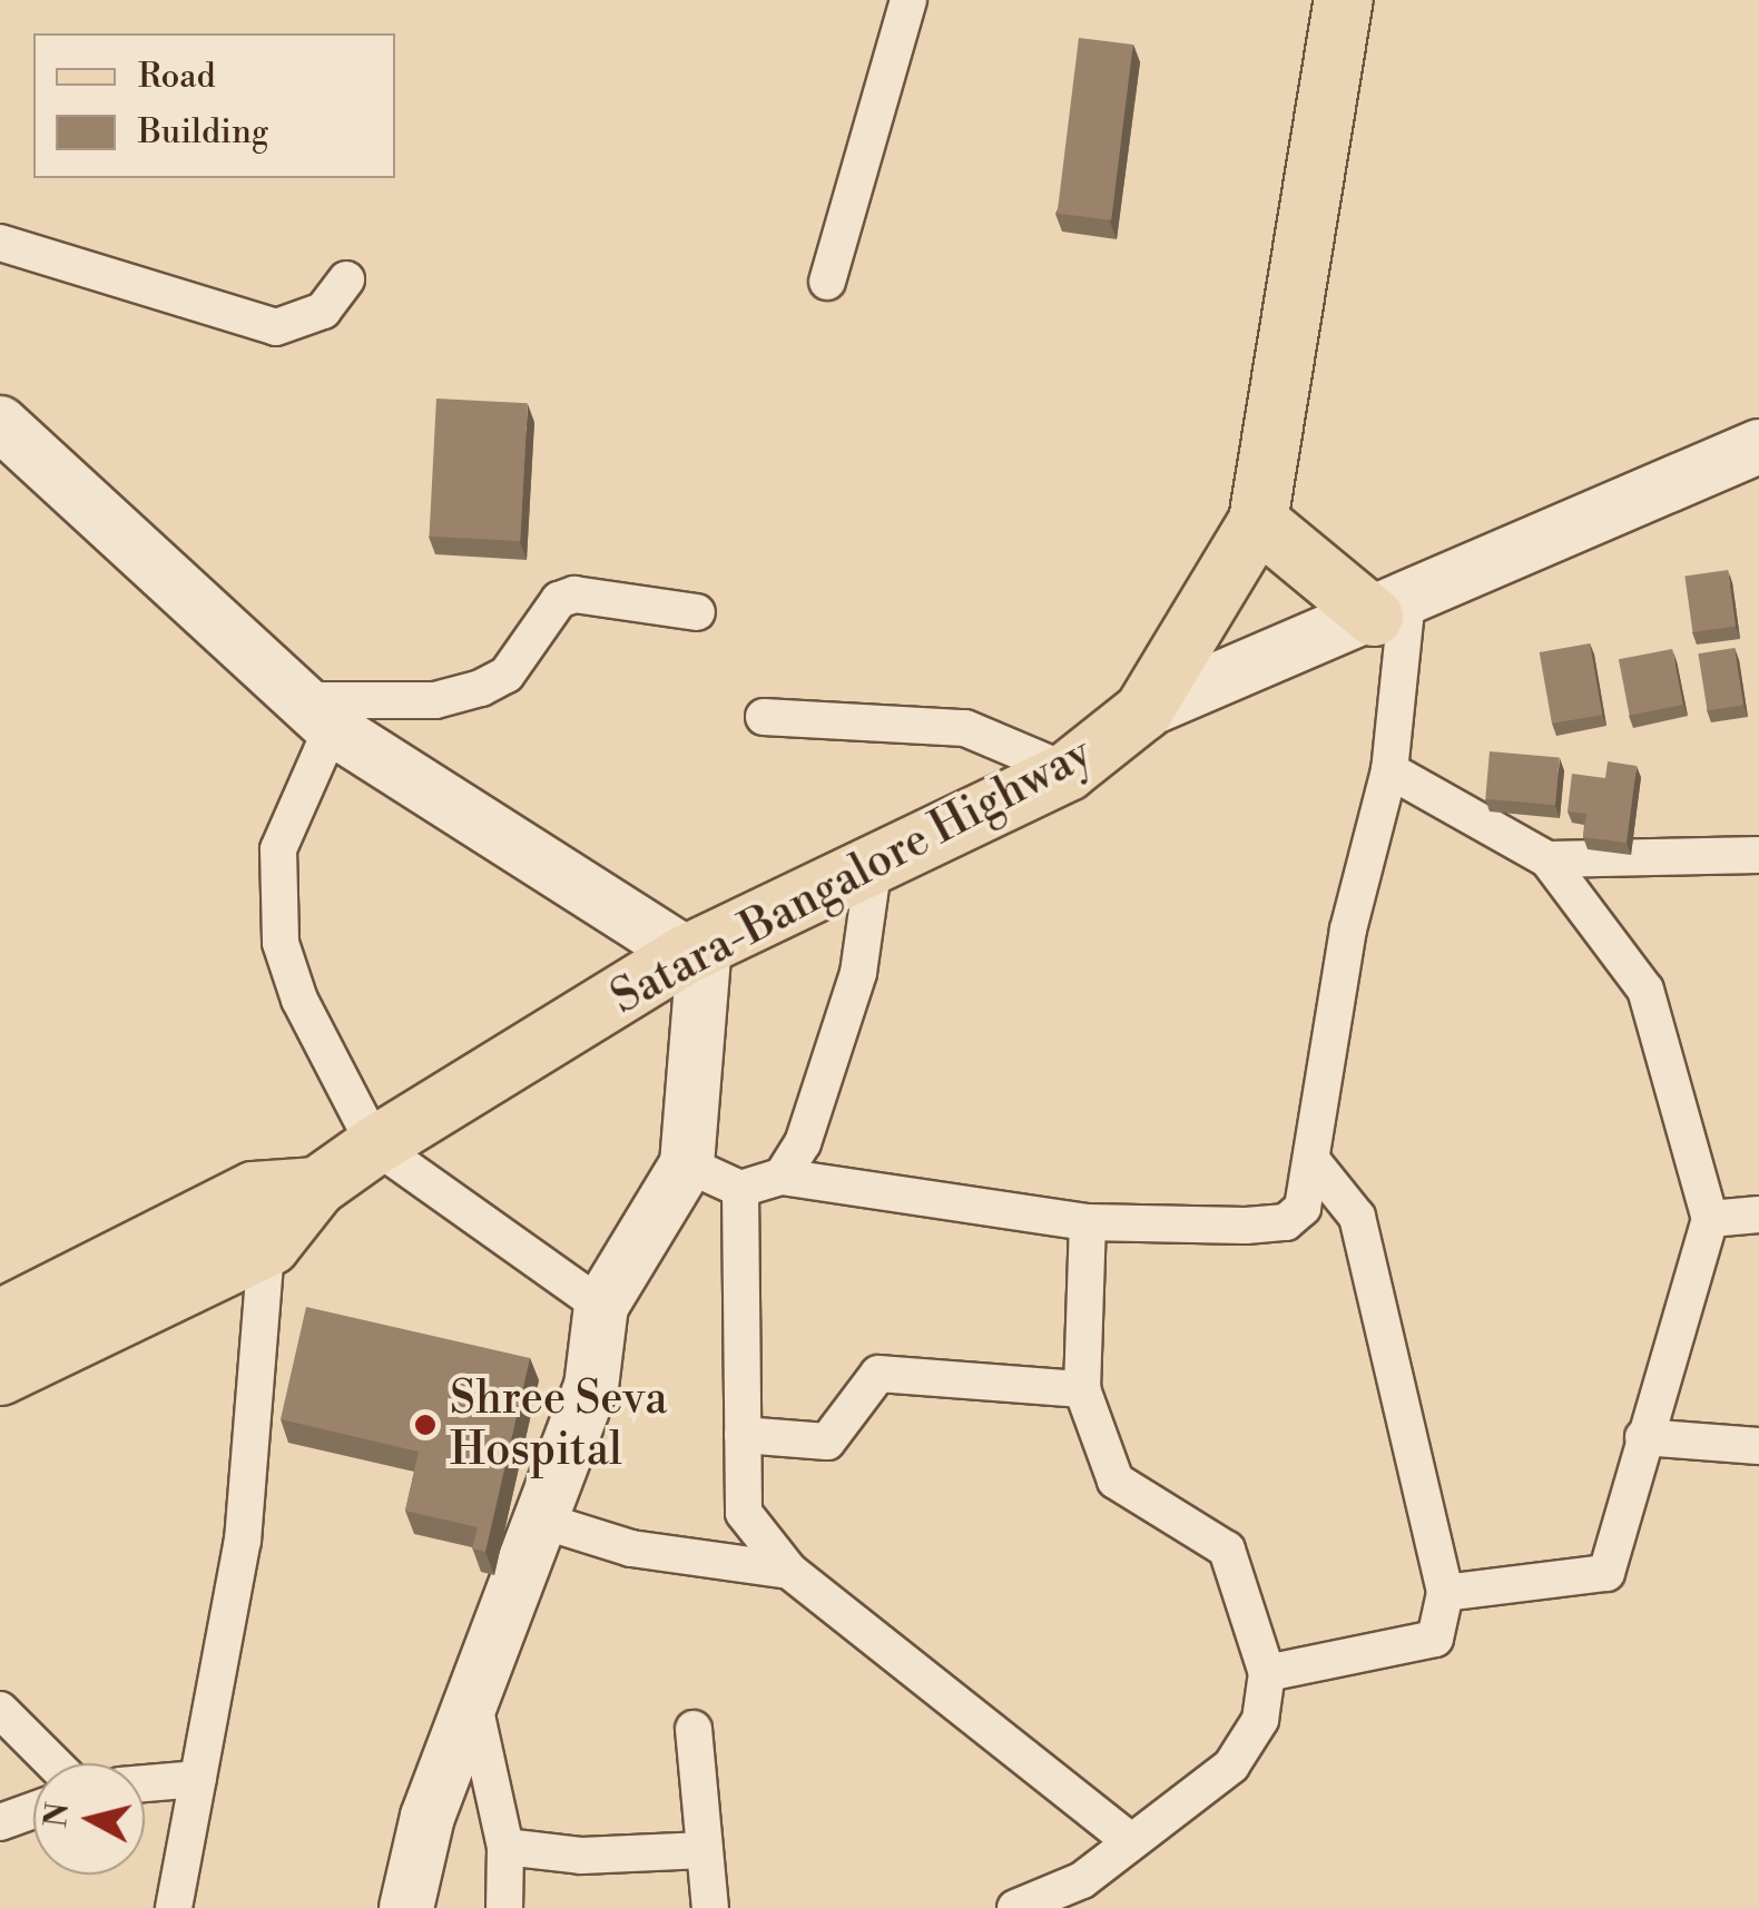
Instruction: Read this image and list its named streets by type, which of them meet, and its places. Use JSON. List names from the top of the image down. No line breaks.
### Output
{"streets":{"main road":["Satara-Bangalore Highway"]},"places":["Shree Seva Hospital"],"legend":["Road","Building"],"north":"left"}
